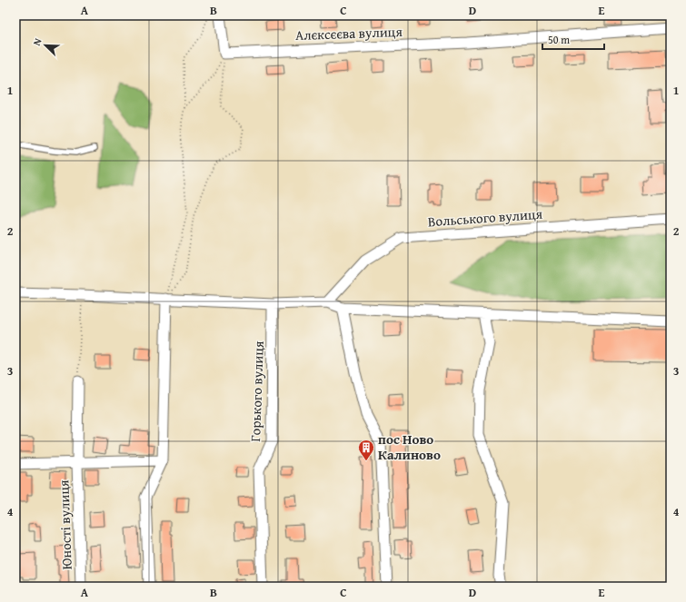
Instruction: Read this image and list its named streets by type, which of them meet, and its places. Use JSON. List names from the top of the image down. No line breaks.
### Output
{"streets":{"street":["Алєксєєва вулиця","Вольського вулиця","Горького вулиця","Юності вулиця"]},"places":{"building":["пос Ново Калиново"]},"scale_bar":"50 m","north":"top left","grid":{"columns":["A","B","C","D","E"],"rows":["1","2","3","4"]}}
